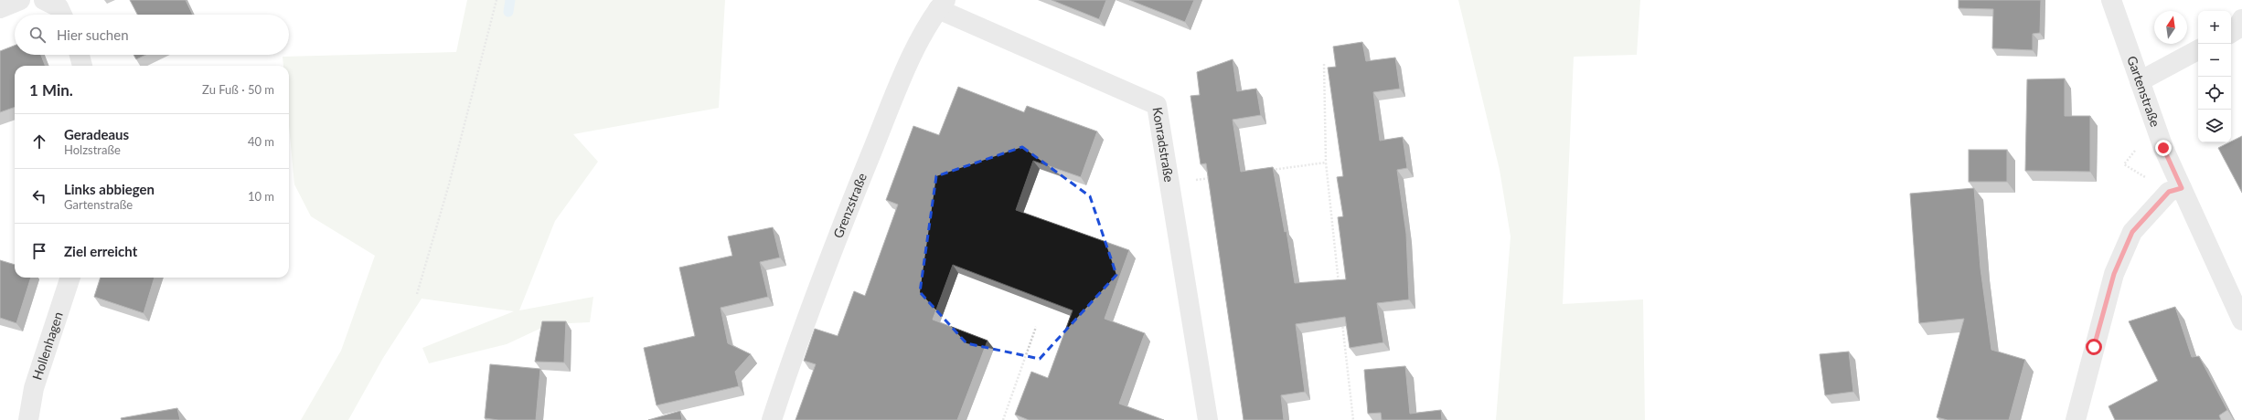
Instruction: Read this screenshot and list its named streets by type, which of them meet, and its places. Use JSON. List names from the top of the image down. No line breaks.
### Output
{"streets":{"street":["Gartenstraße","Konradstraße","Grenzstraße","Hollenhagen"]},"crossings":[["Konradstraße","Grenzstraße"]],"north":"top","page":{"map_buttons":["+","−"],"search":"Hier suchen","heading":["1 Min.","Zu Fuß · 50 m"],"list":[["Geradeaus","Holzstraße","40 m"],["Links abbiegen","Gartenstraße","10 m"],"Ziel erreicht"]}}
